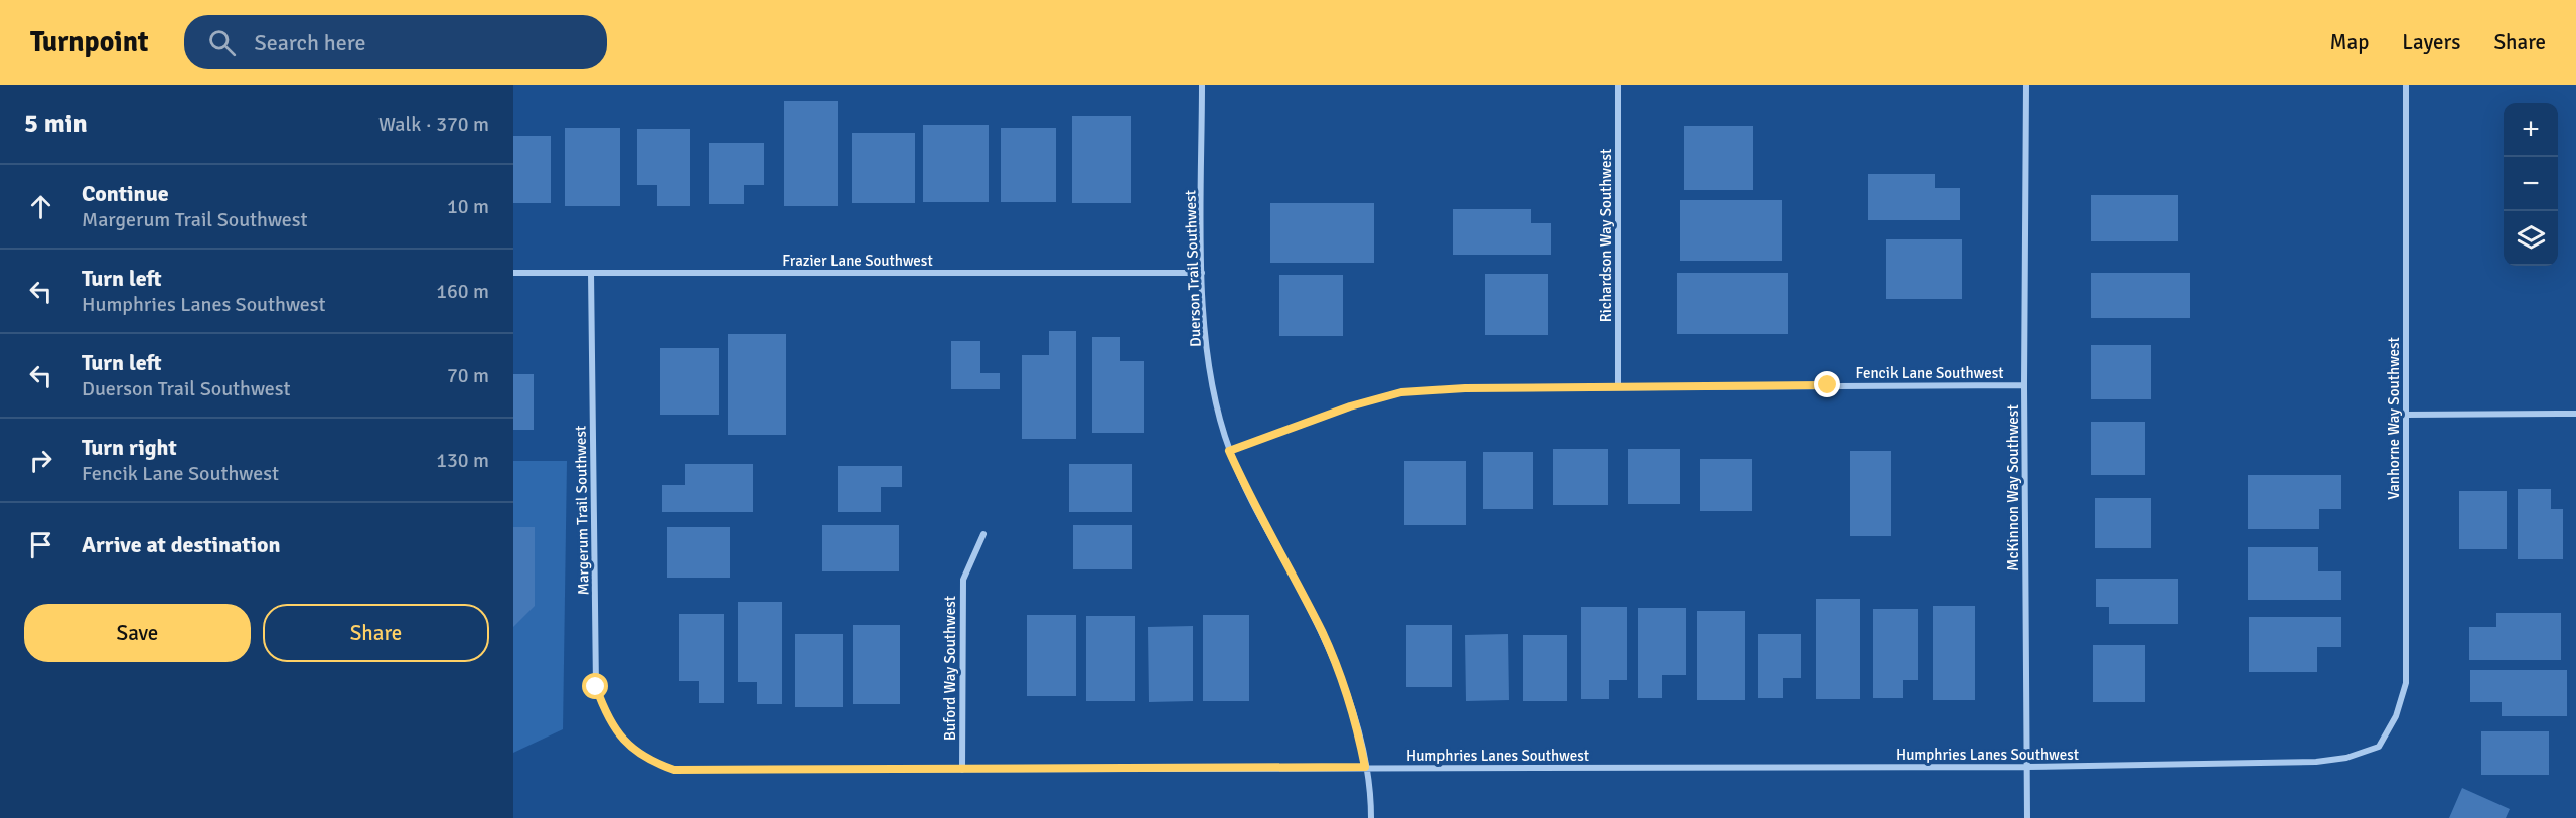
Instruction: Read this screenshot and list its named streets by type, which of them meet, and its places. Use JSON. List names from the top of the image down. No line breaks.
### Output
{"streets":{"street":["Richardson Way Southwest","Frazier Lane Southwest","Duerson Trail Southwest","Fencik Lane Southwest","Vanhorne Way Southwest","McKinnon Way Southwest","Margerum Trail Southwest","Buford Way Southwest","Humphries Lanes Southwest"]},"crossings":[["Richardson Way Southwest","Fencik Lane Southwest"],["Frazier Lane Southwest","Duerson Trail Southwest"],["Frazier Lane Southwest","Margerum Trail Southwest"],["Duerson Trail Southwest","Fencik Lane Southwest"],["Duerson Trail Southwest","Humphries Lanes Southwest"],["Fencik Lane Southwest","McKinnon Way Southwest"],["Vanhorne Way Southwest","Humphries Lanes Southwest"],["McKinnon Way Southwest","Humphries Lanes Southwest"],["Margerum Trail Southwest","Humphries Lanes Southwest"],["Buford Way Southwest","Humphries Lanes Southwest"]],"page":{"header":"Turnpoint","search":"Search here","nav":["Map","Layers","Share"],"heading":["5 min","Walk · 370 m"],"map_buttons":["+","−"],"list":[["Continue","Margerum Trail Southwest","10 m"],["Turn left","Humphries Lanes Southwest","160 m"],["Turn left","Duerson Trail Southwest","70 m"],["Turn right","Fencik Lane Southwest","130 m"],"Arrive at destination"],"buttons":["Save","Share"]}}
